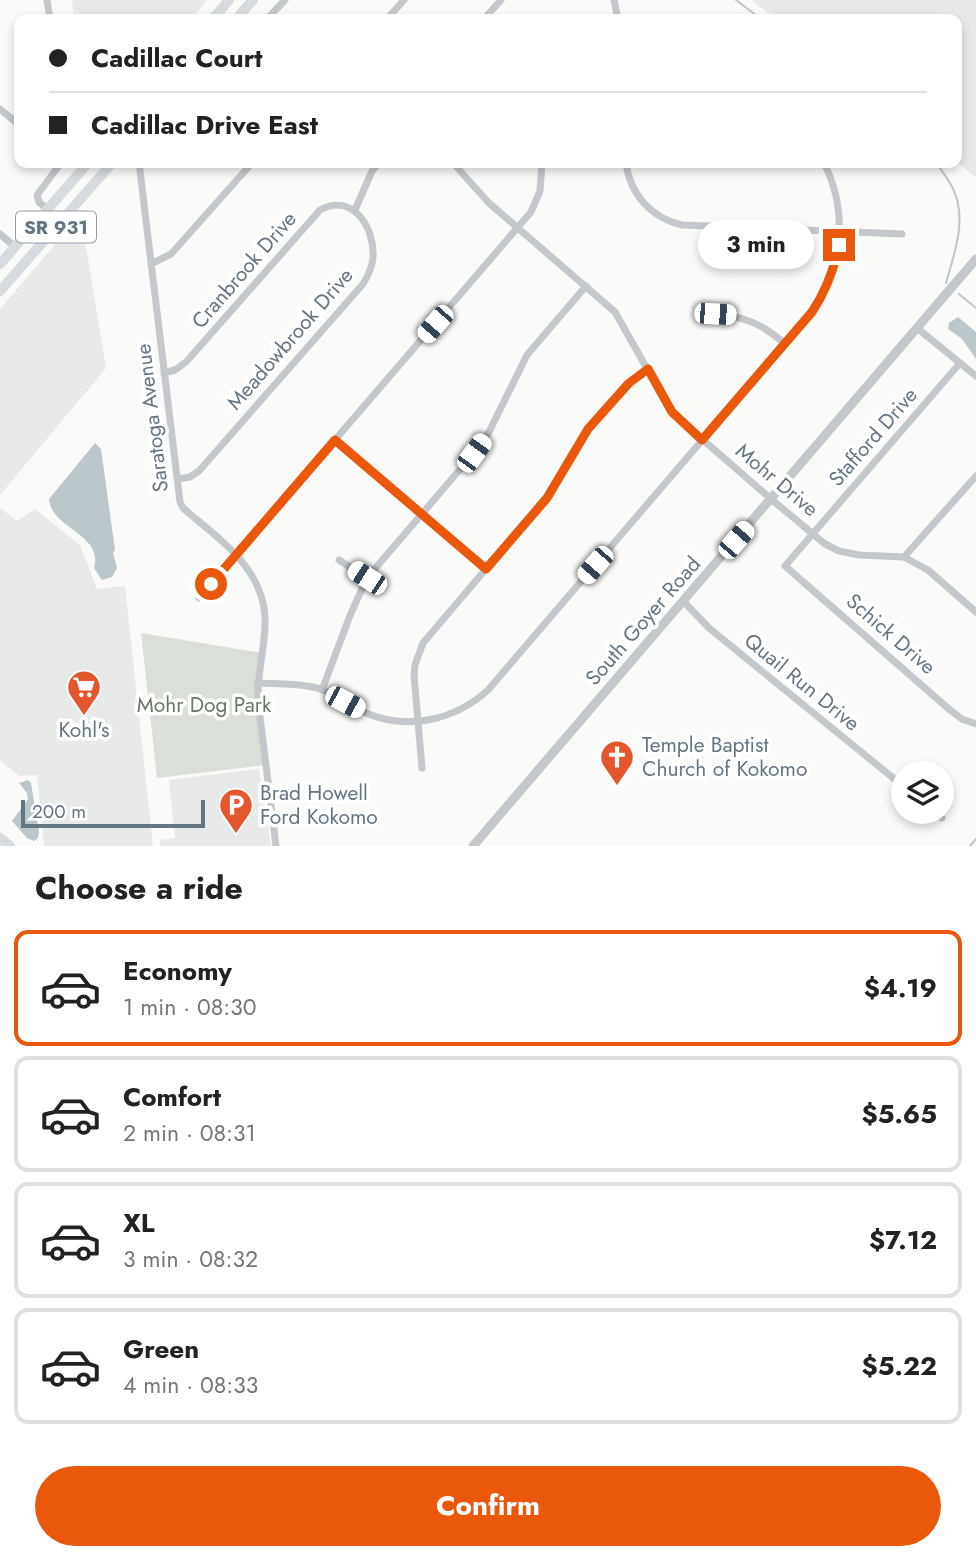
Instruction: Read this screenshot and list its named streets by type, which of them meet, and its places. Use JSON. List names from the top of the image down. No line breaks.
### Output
{"streets":{"main road":["SR 931"],"street":["Cranbrook Drive","Meadowbrook Drive","Saratoga Avenue","Stafford Drive","Mohr Drive","South Goyer Road","Schick Drive","Quail Run Drive"]},"crossings":[["Cranbrook Drive","Meadowbrook Drive"],["Cranbrook Drive","Saratoga Avenue"],["Meadowbrook Drive","Saratoga Avenue"],["Stafford Drive","Mohr Drive"],["Stafford Drive","Schick Drive"],["Mohr Drive","South Goyer Road"],["South Goyer Road","Quail Run Drive"]],"parks":["Mohr Dog Park"],"places":{"supermarket":["Kohl's"],"church":["Temple Baptist Church of Kokomo"],"parking":["Brad Howell Ford Kokomo"]},"scale_bar":"200 m","page":{"banner":["Cadillac Court","Cadillac Drive East"],"bubble":"3 min","scale":"200 m","heading":"Choose a ride","list":[{"name":"Economy","note":"1 min · 08:30","value":"$4.19"},{"name":"Comfort","note":"2 min · 08:31","value":"$5.65"},{"name":"XL","note":"3 min · 08:32","value":"$7.12"},{"name":"Green","note":"4 min · 08:33","value":"$5.22"}],"buttons":"Confirm"}}
